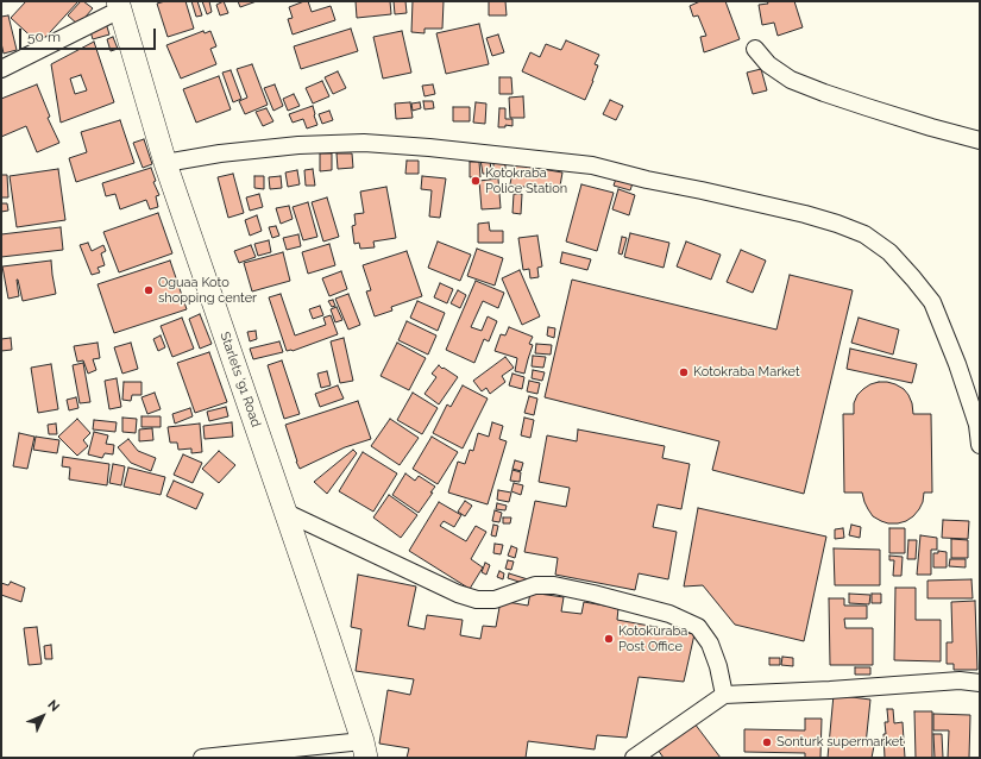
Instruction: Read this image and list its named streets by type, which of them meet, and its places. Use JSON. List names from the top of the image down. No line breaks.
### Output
{"streets":{"street":["Starlets '91 Road"]},"places":["Kotokraba Police Station","Oguaa Koto shopping center","Kotokraba Market","Kotokuraba Post Office","Sonturk supermarket"],"scale_bar":"50 m","north":"top right"}
